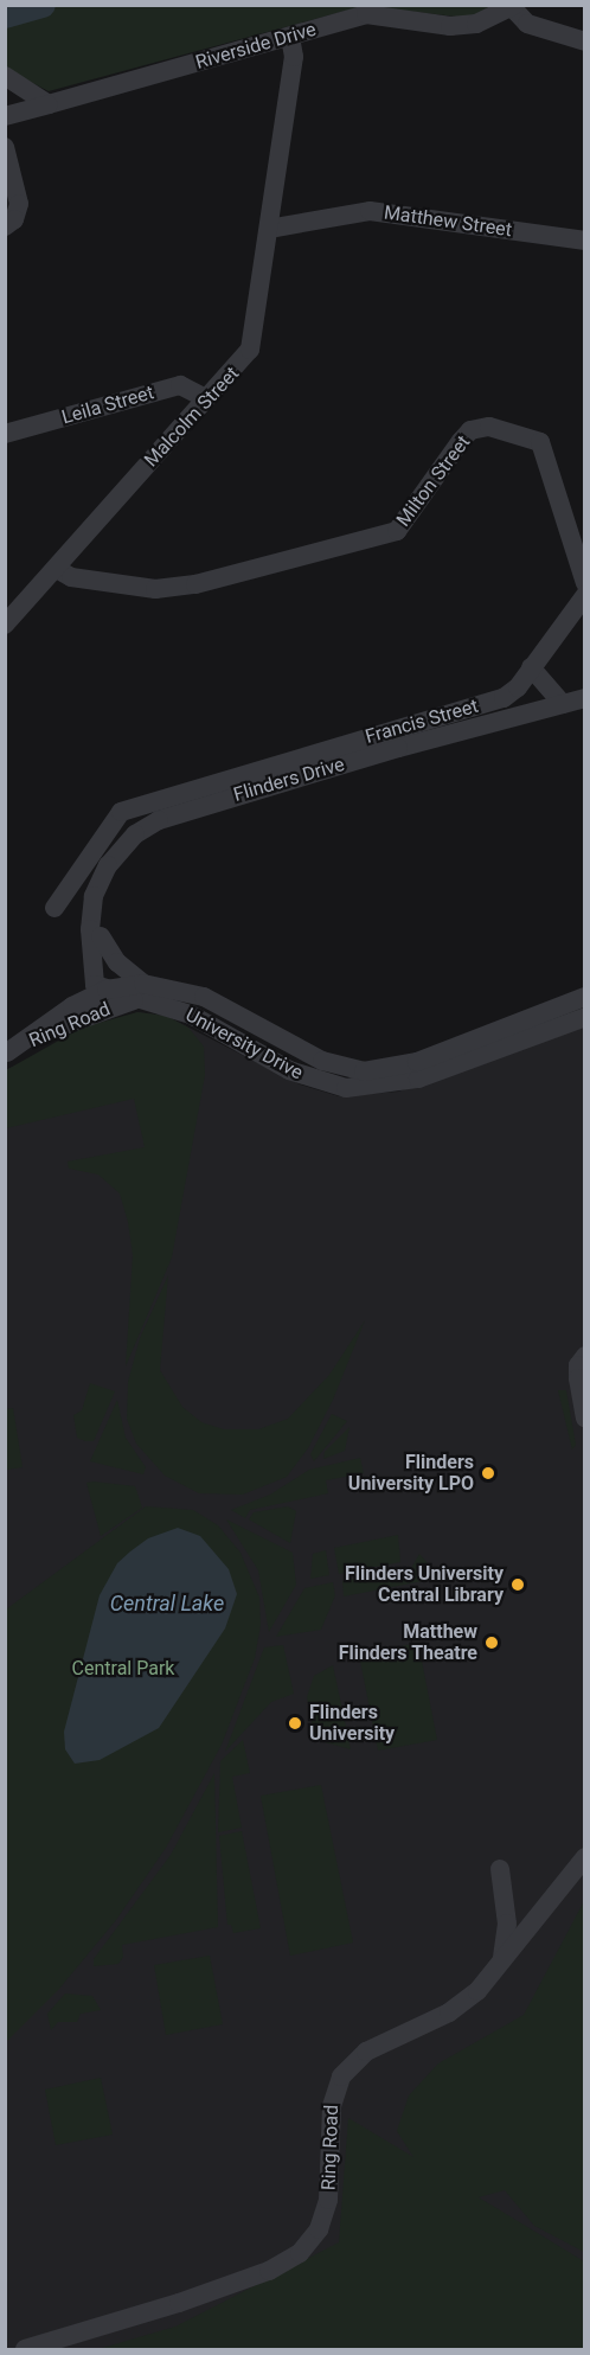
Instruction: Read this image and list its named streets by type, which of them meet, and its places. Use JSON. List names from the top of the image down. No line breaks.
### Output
{"streets":{"street":["Riverside Drive","Matthew Street","Leila Street","Malcolm Street","Milton Street","Francis Street","Flinders Drive","Ring Road","University Drive"]},"crossings":[["Riverside Drive","Malcolm Street"],["Matthew Street","Malcolm Street"],["Leila Street","Malcolm Street"],["Malcolm Street","Milton Street"],["Flinders Drive","Ring Road"],["Flinders Drive","University Drive"],["Ring Road","University Drive"]],"water":["Central Lake"],"parks":["Central Park"],"places":["Flinders University LPO","Flinders University Central Library","Matthew Flinders Theatre","Flinders University"]}
